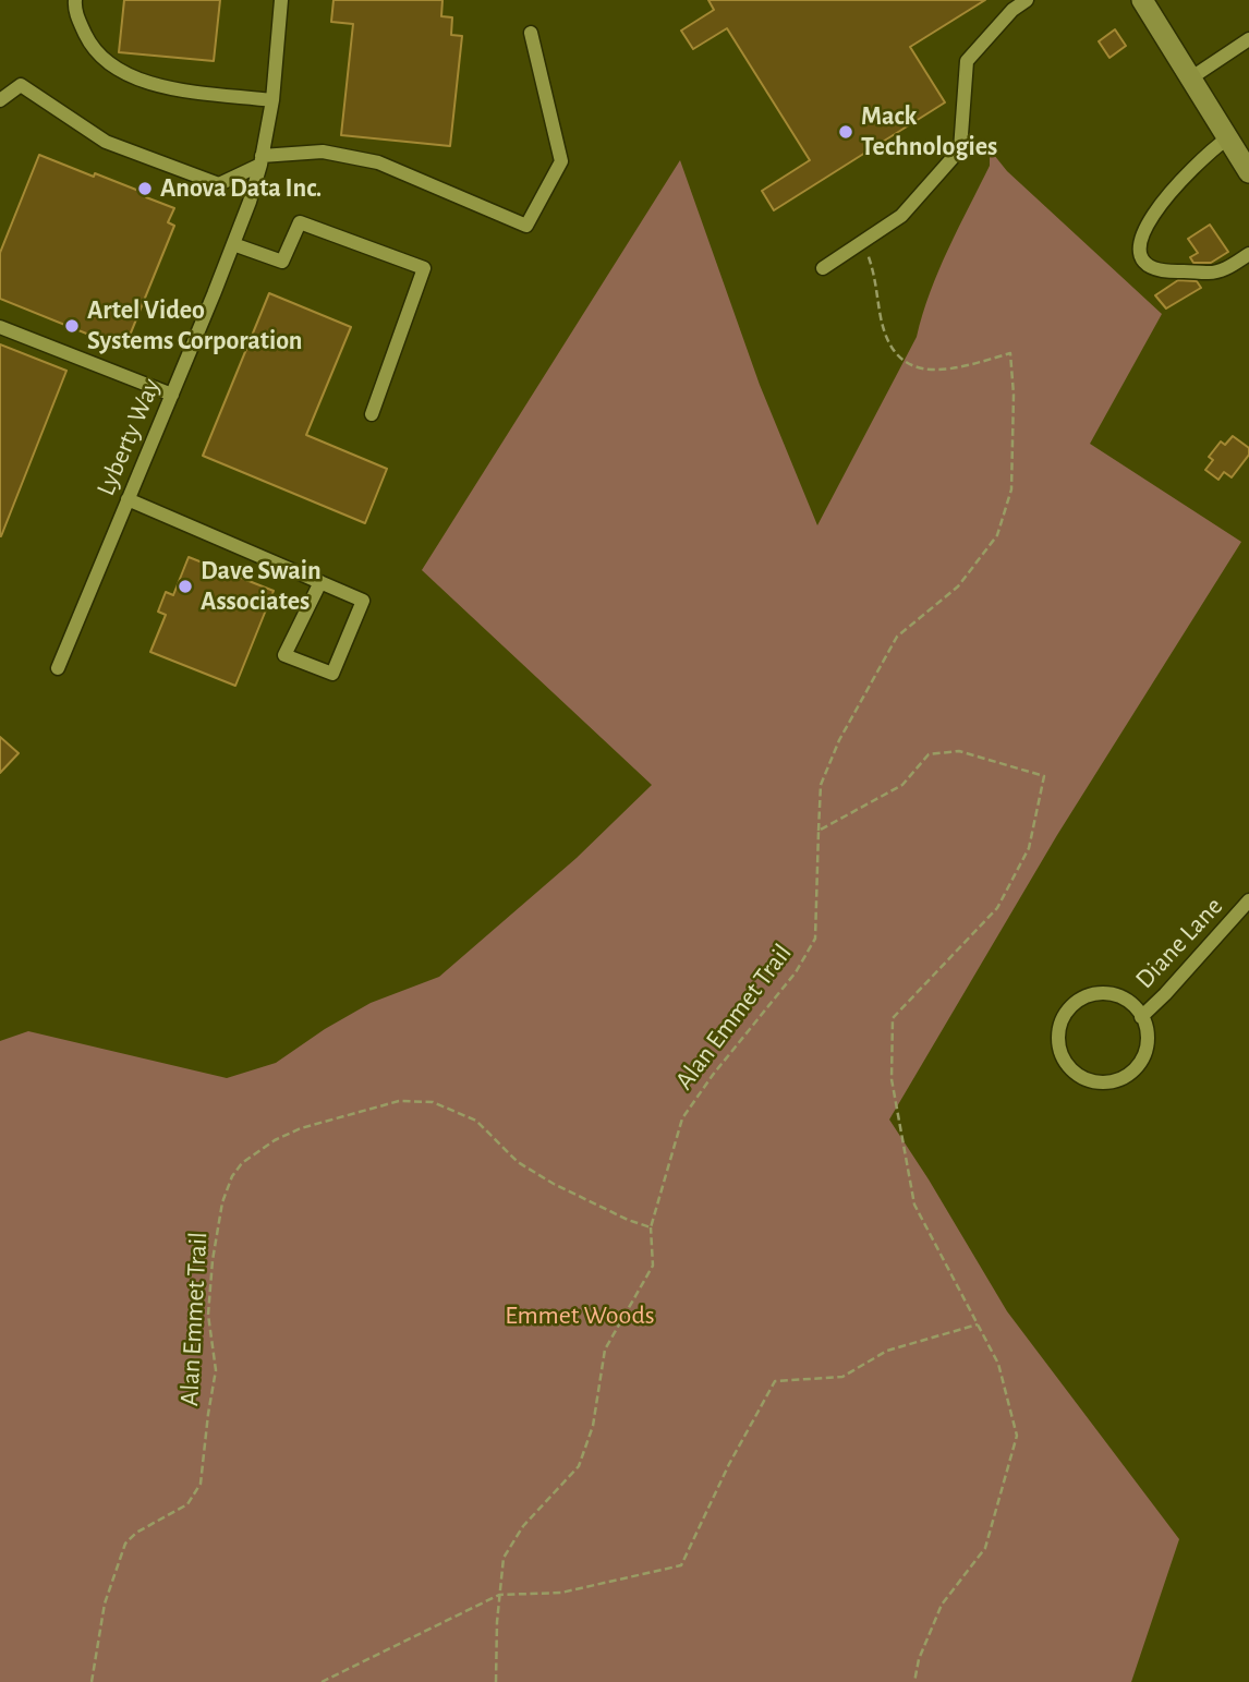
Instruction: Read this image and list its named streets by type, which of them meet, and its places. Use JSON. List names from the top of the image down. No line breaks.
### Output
{"streets":{"street":["Lyberty Way","Diane Lane"],"path":["Alan Emmet Trail"]},"parks":["Emmet Woods"],"places":["Mack Technologies","Anova Data Inc.","Artel Video Systems Corporation","Dave Swain Associates"]}
